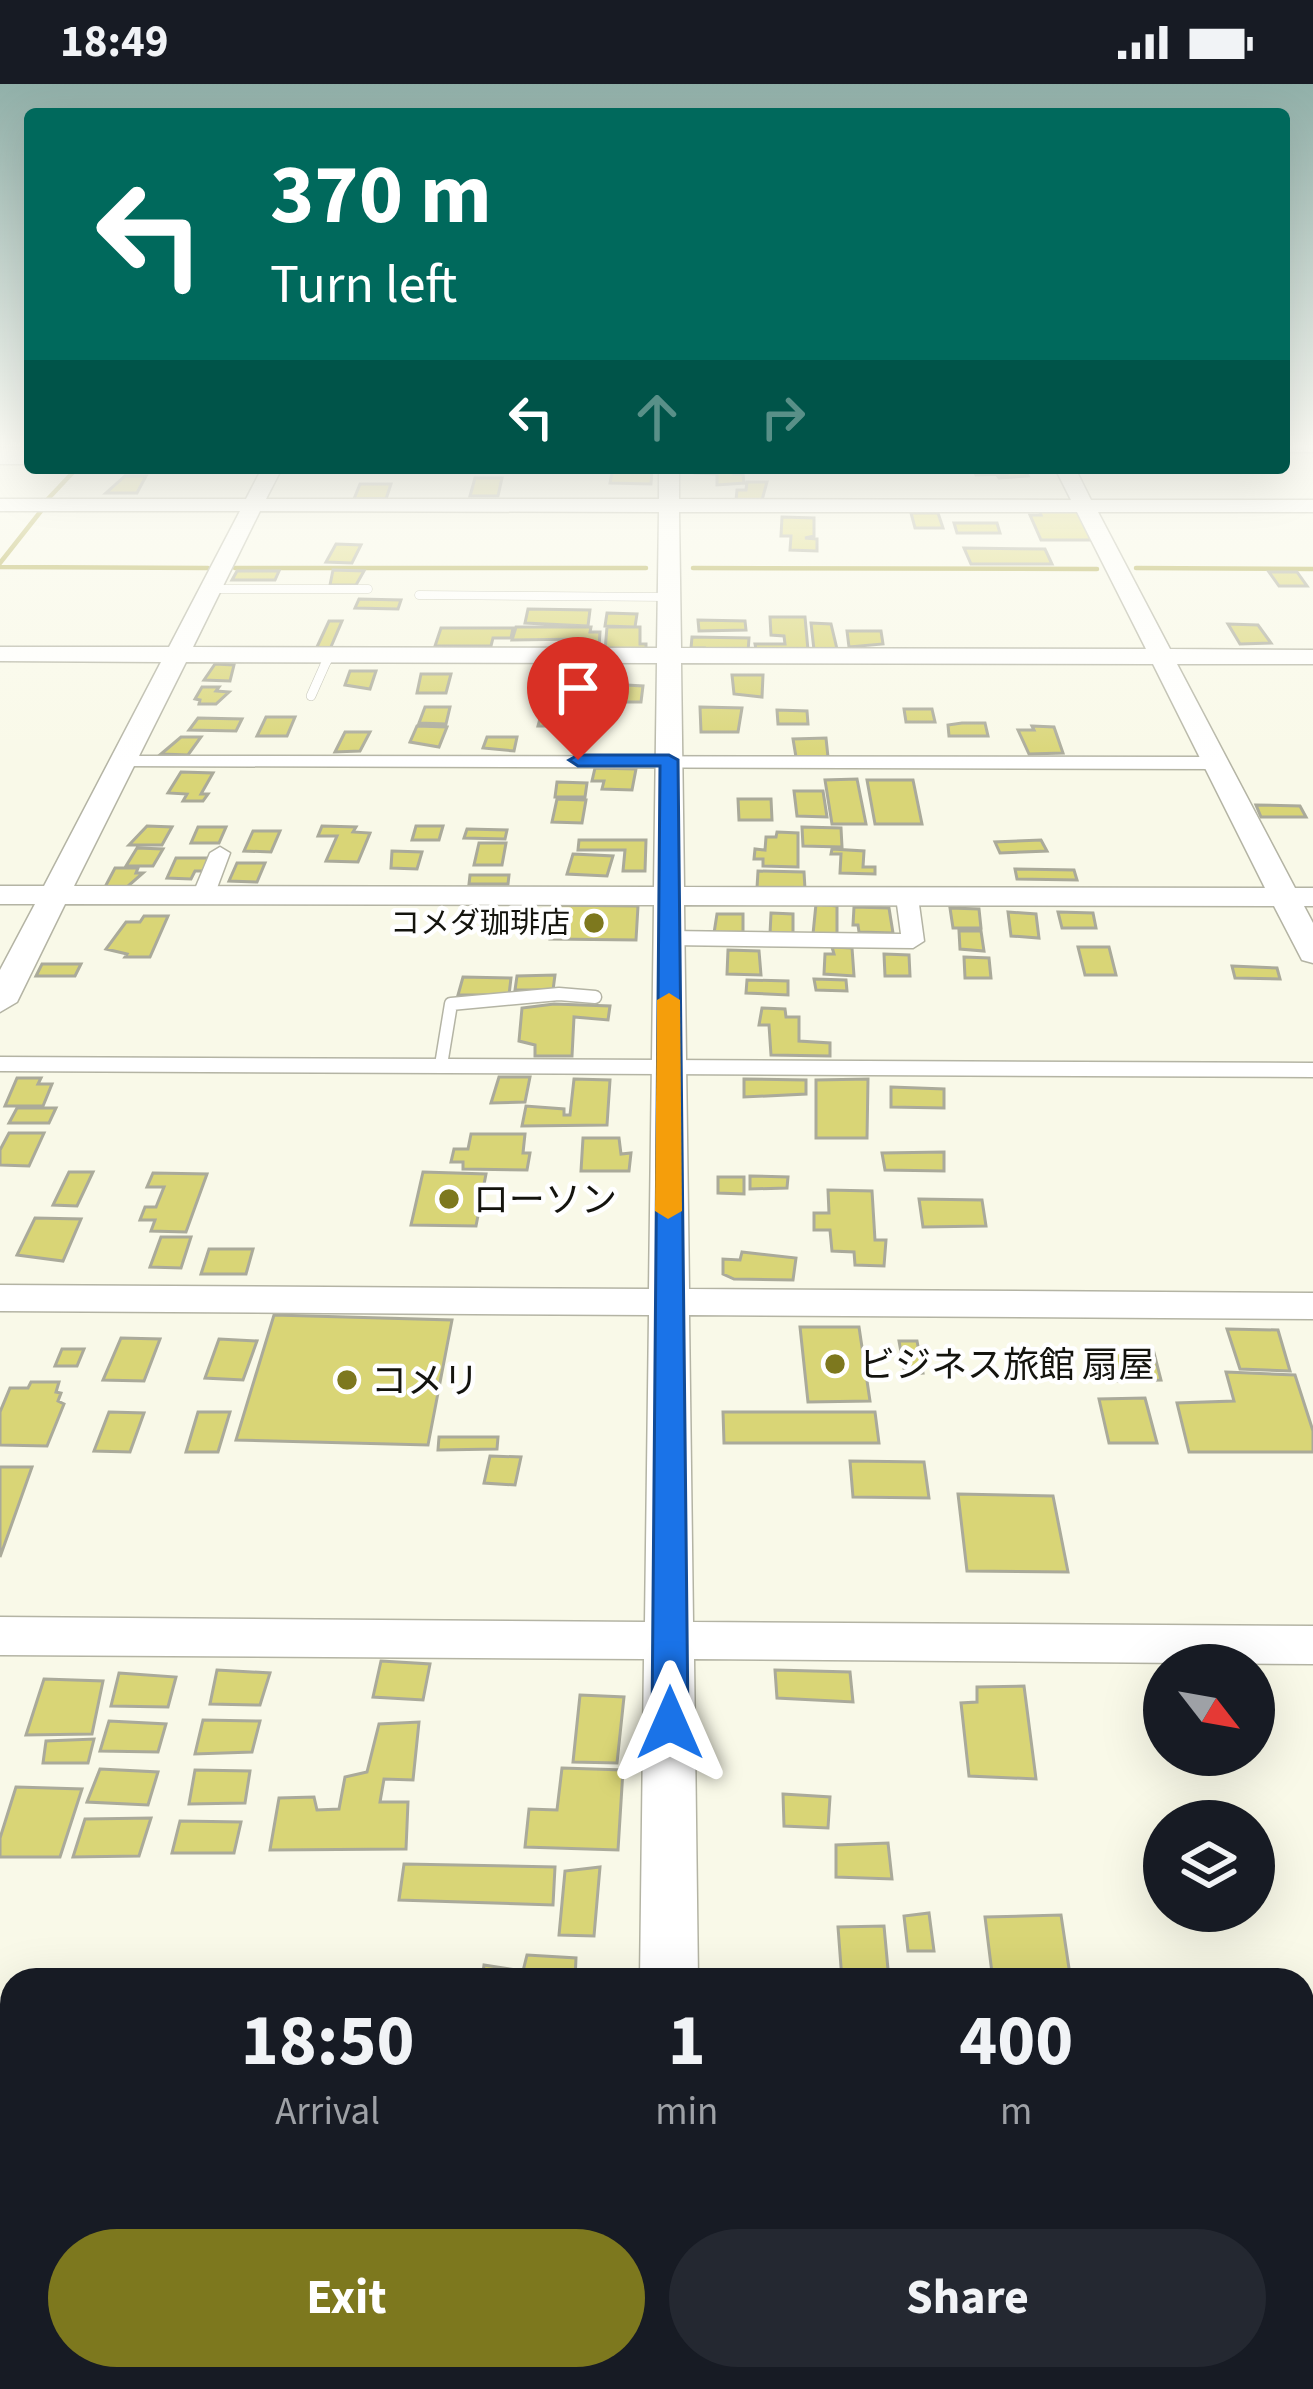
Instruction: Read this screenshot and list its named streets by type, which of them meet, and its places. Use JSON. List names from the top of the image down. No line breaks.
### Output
{"places":["コメダ珈琲店","ローソン","ビジネス旅館 扇屋","コメリ"],"north":"bottom right","page":{"status":"18:49","turn":["370 m","Turn left"],"eta":["18:50","Arrival","1","min","400","m"],"buttons":["Exit","Share"]}}
